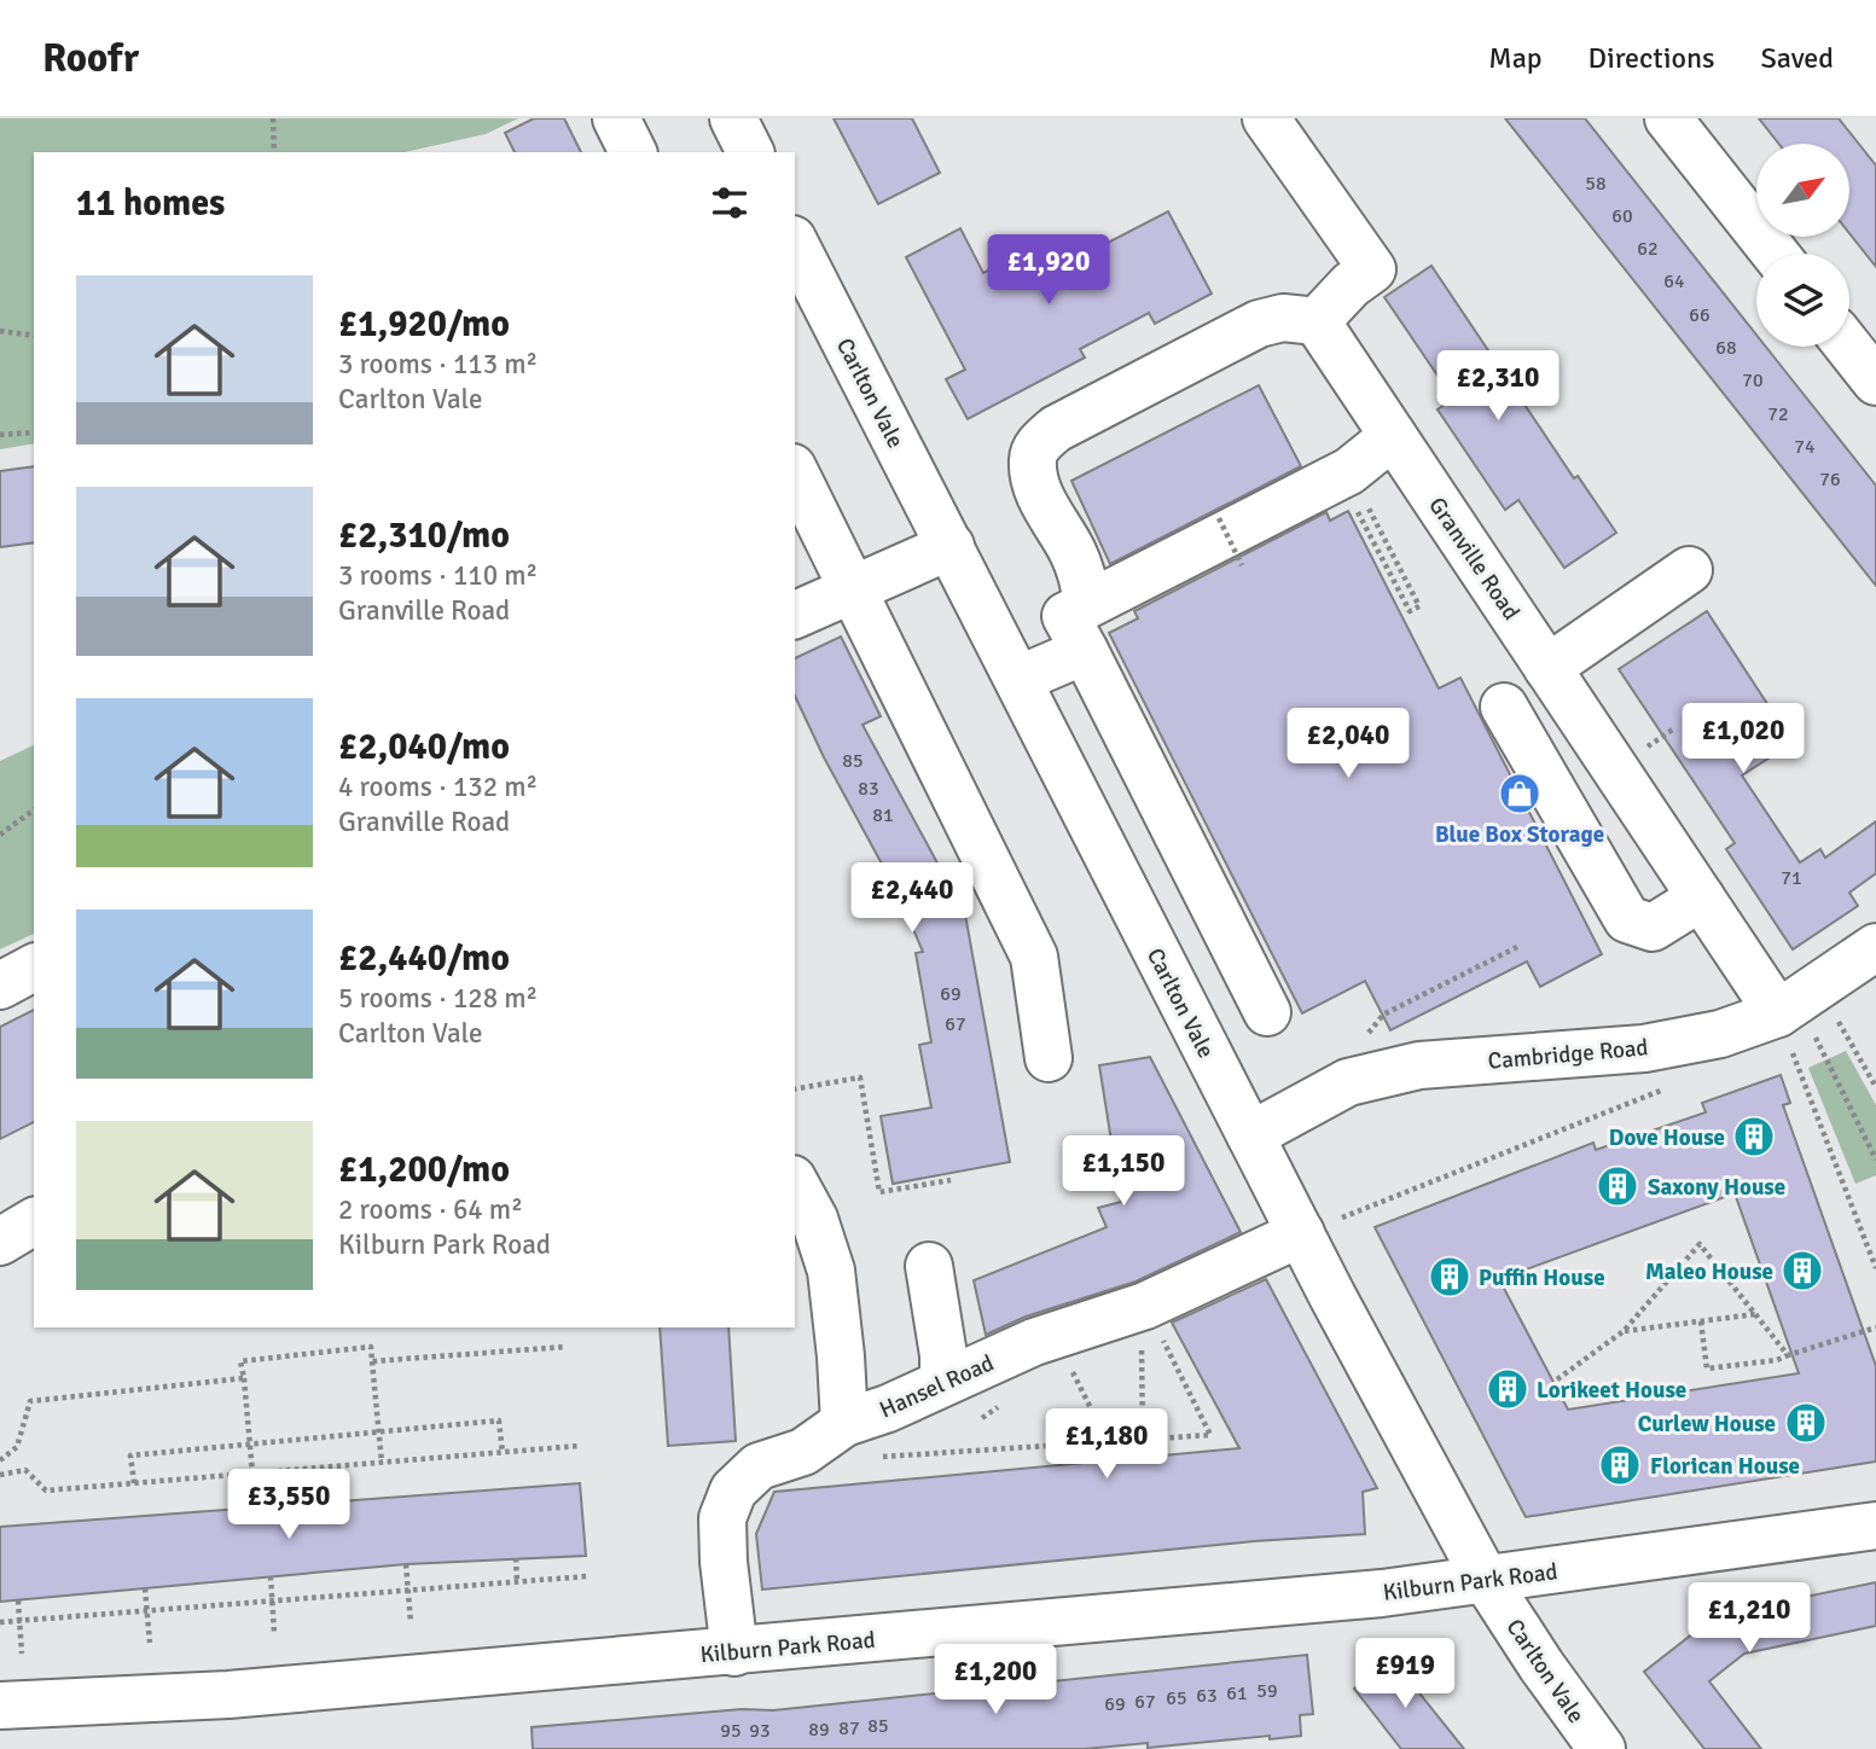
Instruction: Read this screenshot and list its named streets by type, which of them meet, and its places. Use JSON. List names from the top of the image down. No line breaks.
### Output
{"streets":{"main road":["Carlton Vale","Granville Road","Cambridge Road","Hansel Road","Kilburn Park Road"]},"crossings":[["Carlton Vale","Cambridge Road"],["Carlton Vale","Hansel Road"],["Carlton Vale","Kilburn Park Road"],["Granville Road","Cambridge Road"],["Hansel Road","Kilburn Park Road"]],"places":{"shop":["Blue Box Storage"],"building":["Dove House","Saxony House","Maleo House","Puffin House","Lorikeet House","Curlew House","Florican House"]},"house_numbers":["58","60","62","64","66","68","70","72","74","76","85","83","81","71","69","67","59","61","63","65","67","69","85","87","89","95","93"],"north":"top right","page":{"header":"Roofr","nav":["Map","Directions","Saved"],"heading":"11 homes","price":["£1,920","£2,310","£1,020","£2,040","£2,440","£1,150","£1,180","£3,550","£1,210","£919","£1,200"],"list":[{"name":"£1,920/mo","note":"3 rooms · 113 m² · Carlton Vale"},{"name":"£2,310/mo","note":"3 rooms · 110 m² · Granville Road"},{"name":"£2,040/mo","note":"4 rooms · 132 m² · Granville Road"},{"name":"£2,440/mo","note":"5 rooms · 128 m² · Carlton Vale"},{"name":"£1,200/mo","note":"2 rooms · 64 m² · Kilburn Park Road"}]}}
